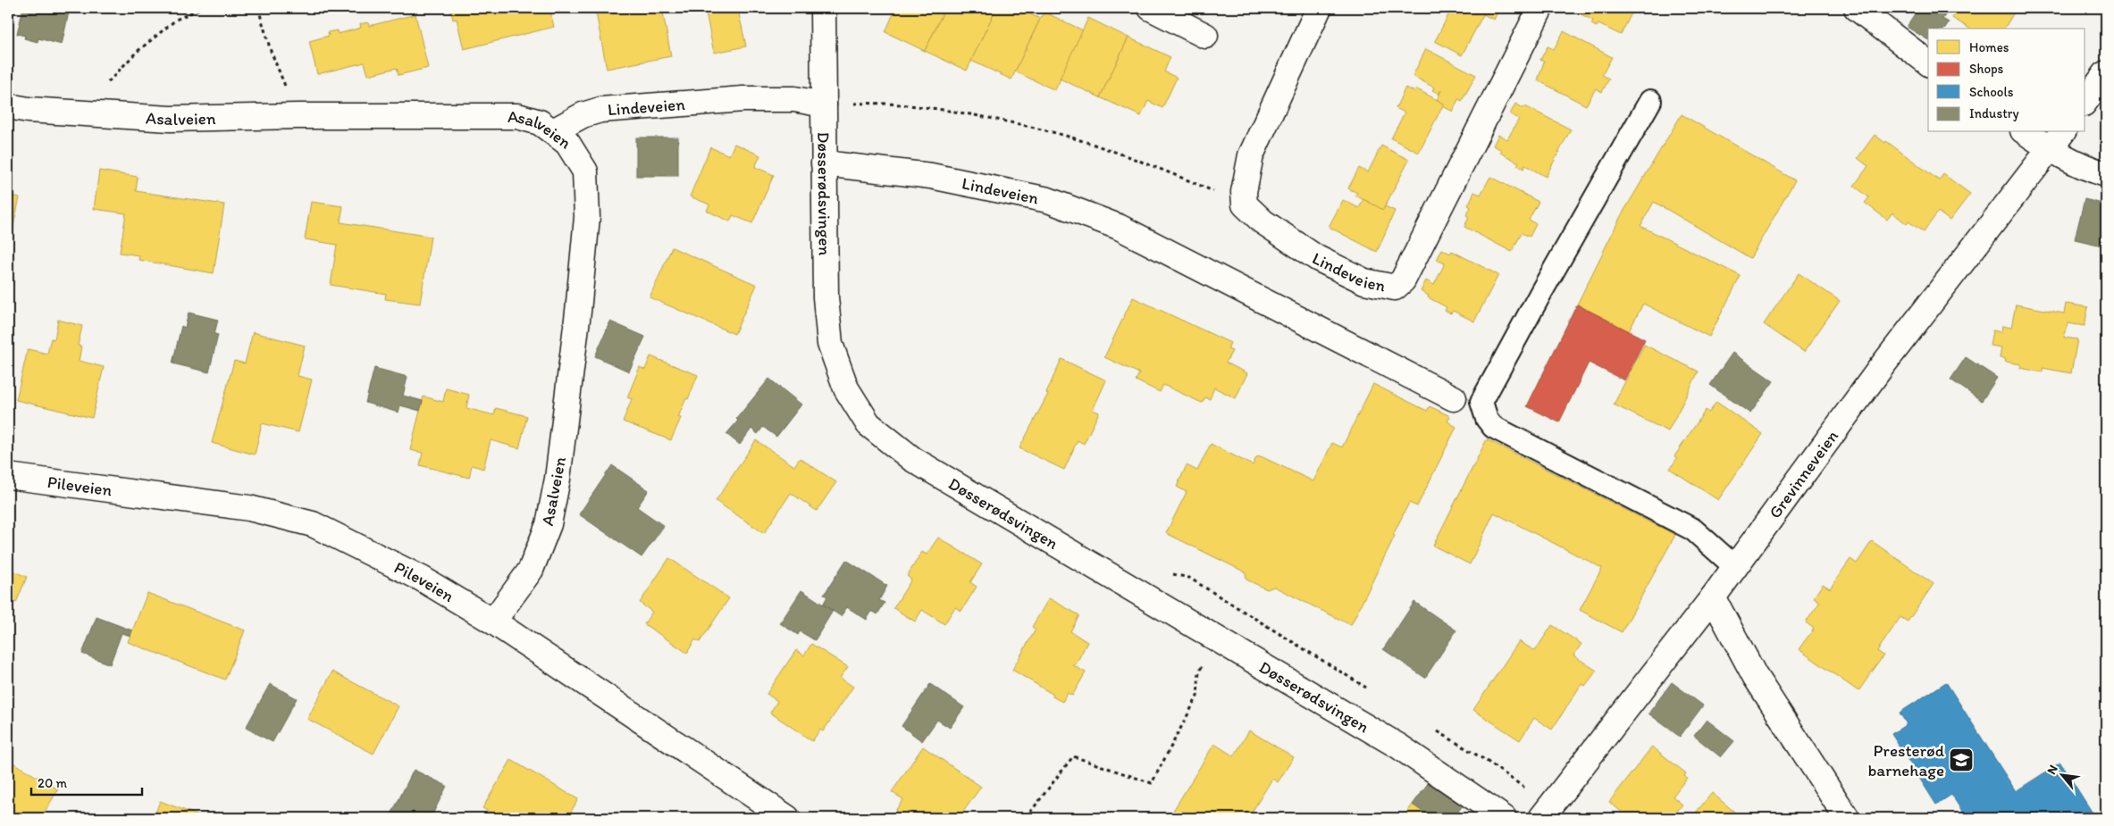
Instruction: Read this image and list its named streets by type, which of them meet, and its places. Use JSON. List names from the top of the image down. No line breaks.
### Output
{"streets":{"street":["Lindeveien","Asalveien","Døsserødsvingen","Grevinneveien","Pileveien"]},"crossings":[["Lindeveien","Asalveien"],["Lindeveien","Døsserødsvingen"],["Asalveien","Pileveien"]],"places":{"school or university":["Presterød barnehage"]},"legend":["Homes","Shops","Schools","Industry"],"scale_bar":"20 m","north":"top left"}
